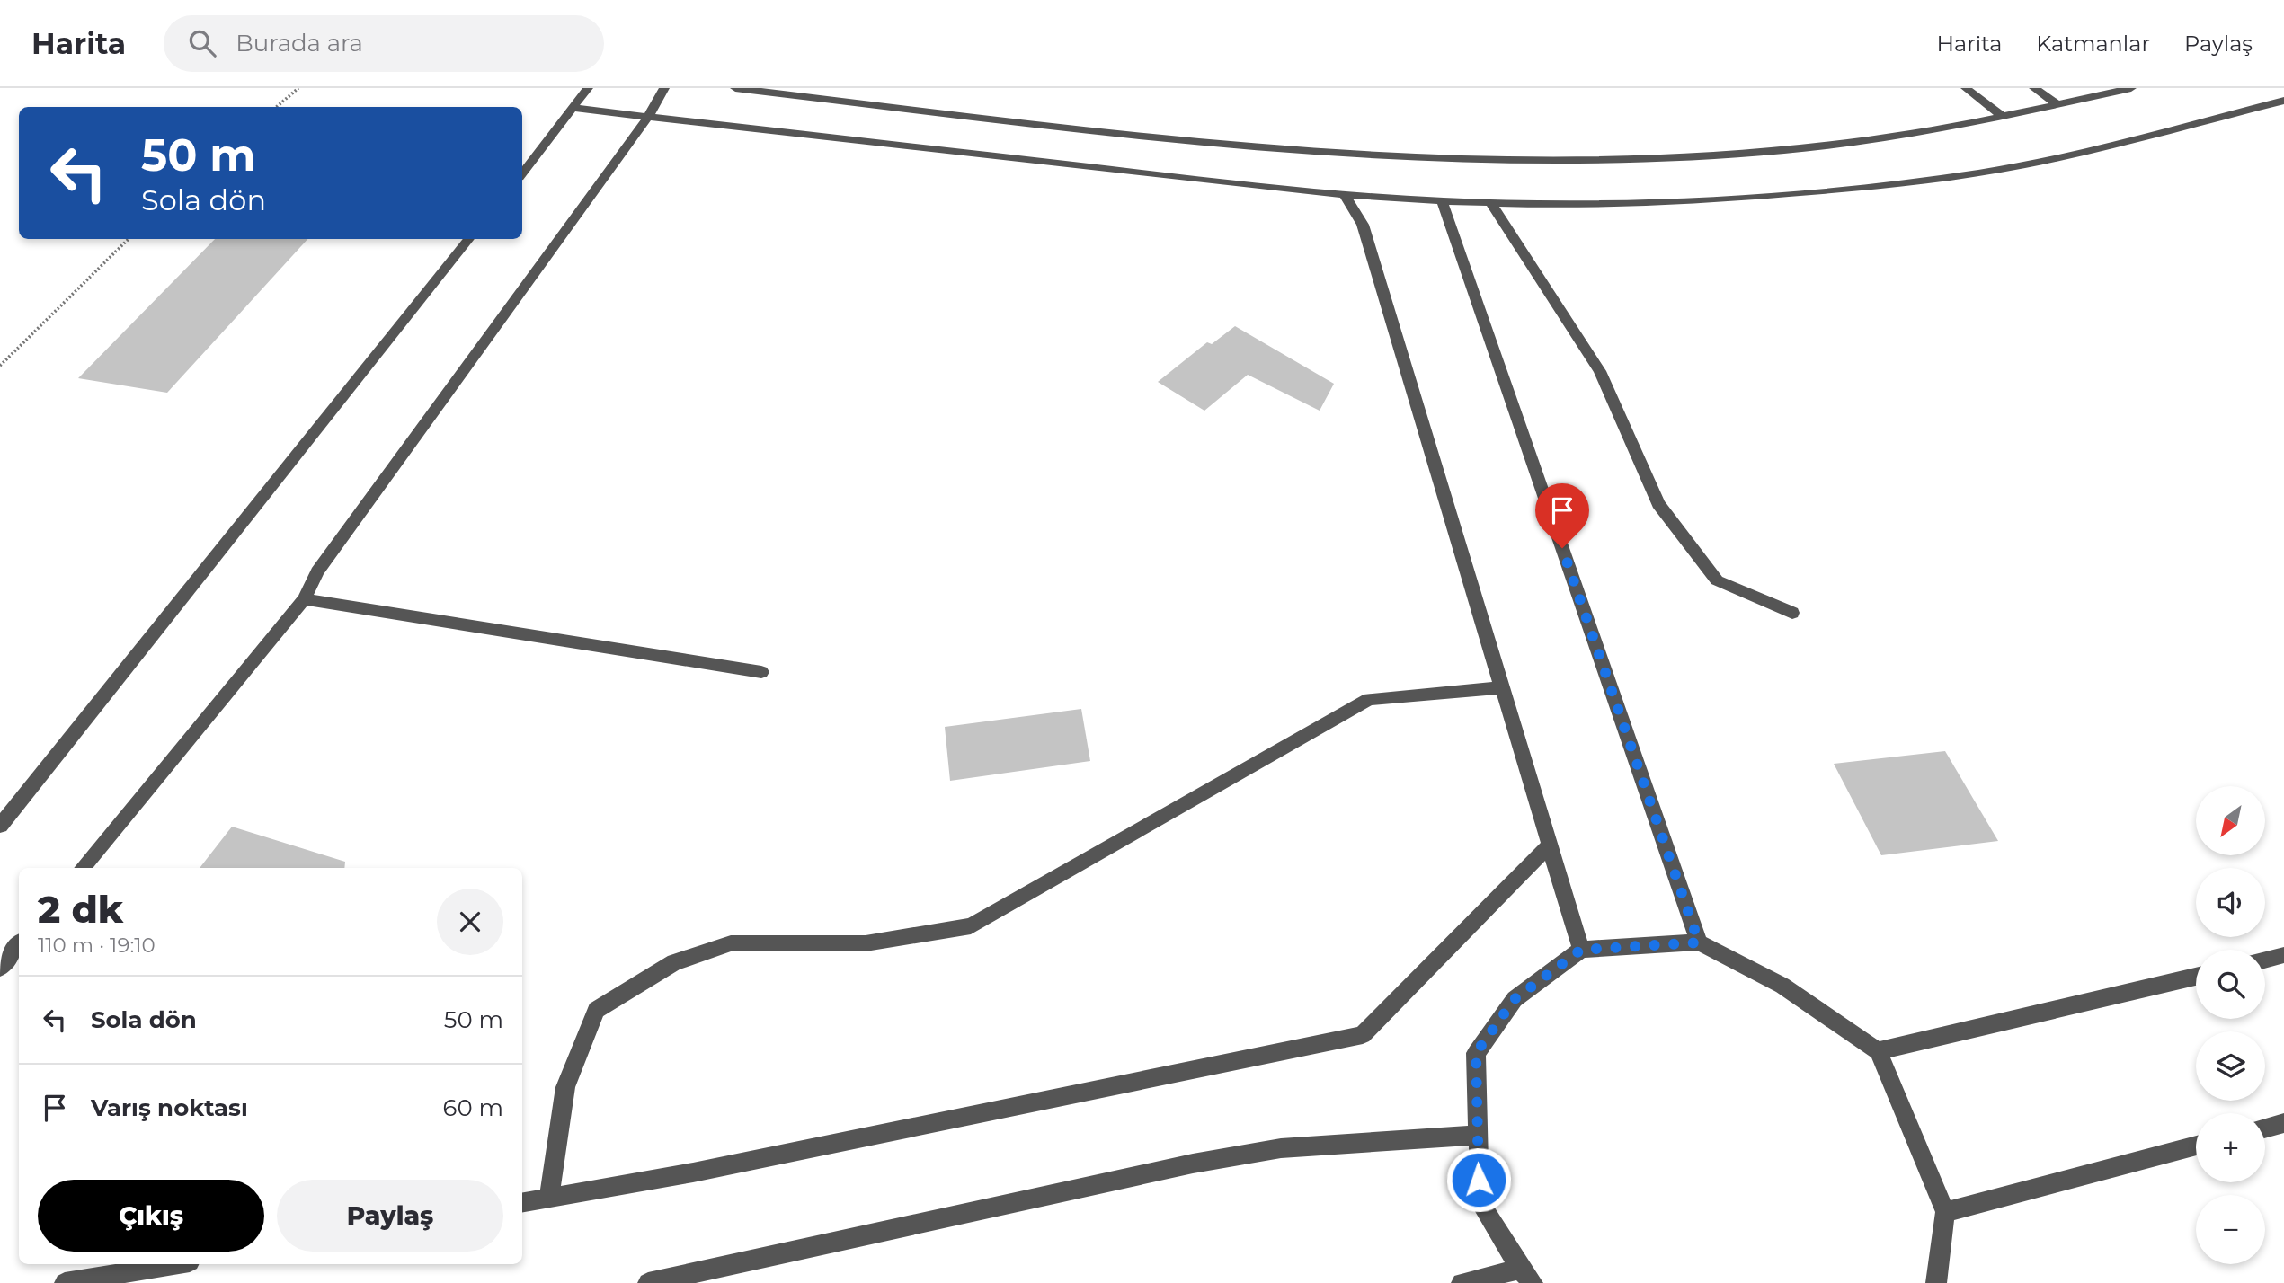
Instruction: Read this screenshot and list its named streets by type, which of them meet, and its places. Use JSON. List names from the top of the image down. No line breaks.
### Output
{"north":"bottom left","page":{"header":"Harita","search":"Burada ara","nav":["Harita","Katmanlar","Paylaş"],"turn":["50 m","Sola dön"],"map_buttons":["+","−"],"heading":["2 dk","110 m · 19:10"],"list":[{"name":"Sola dön","value":"50 m"},{"name":"Varış noktası","value":"60 m"}],"buttons":["Çıkış","Paylaş"]}}
